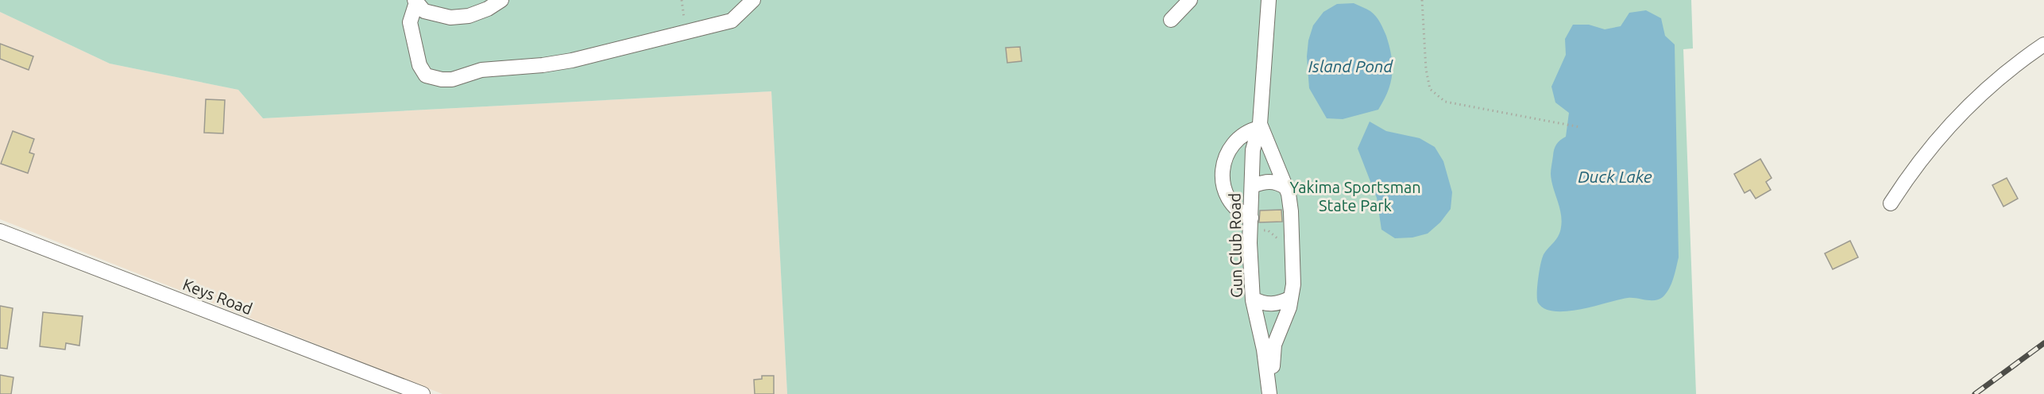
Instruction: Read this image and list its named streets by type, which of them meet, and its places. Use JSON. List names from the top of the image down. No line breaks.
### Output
{"streets":{"street":["Gun Club Road","Keys Road"]},"water":["Island Pond","Duck Lake"],"parks":["Yakima Sportsman State Park"]}
